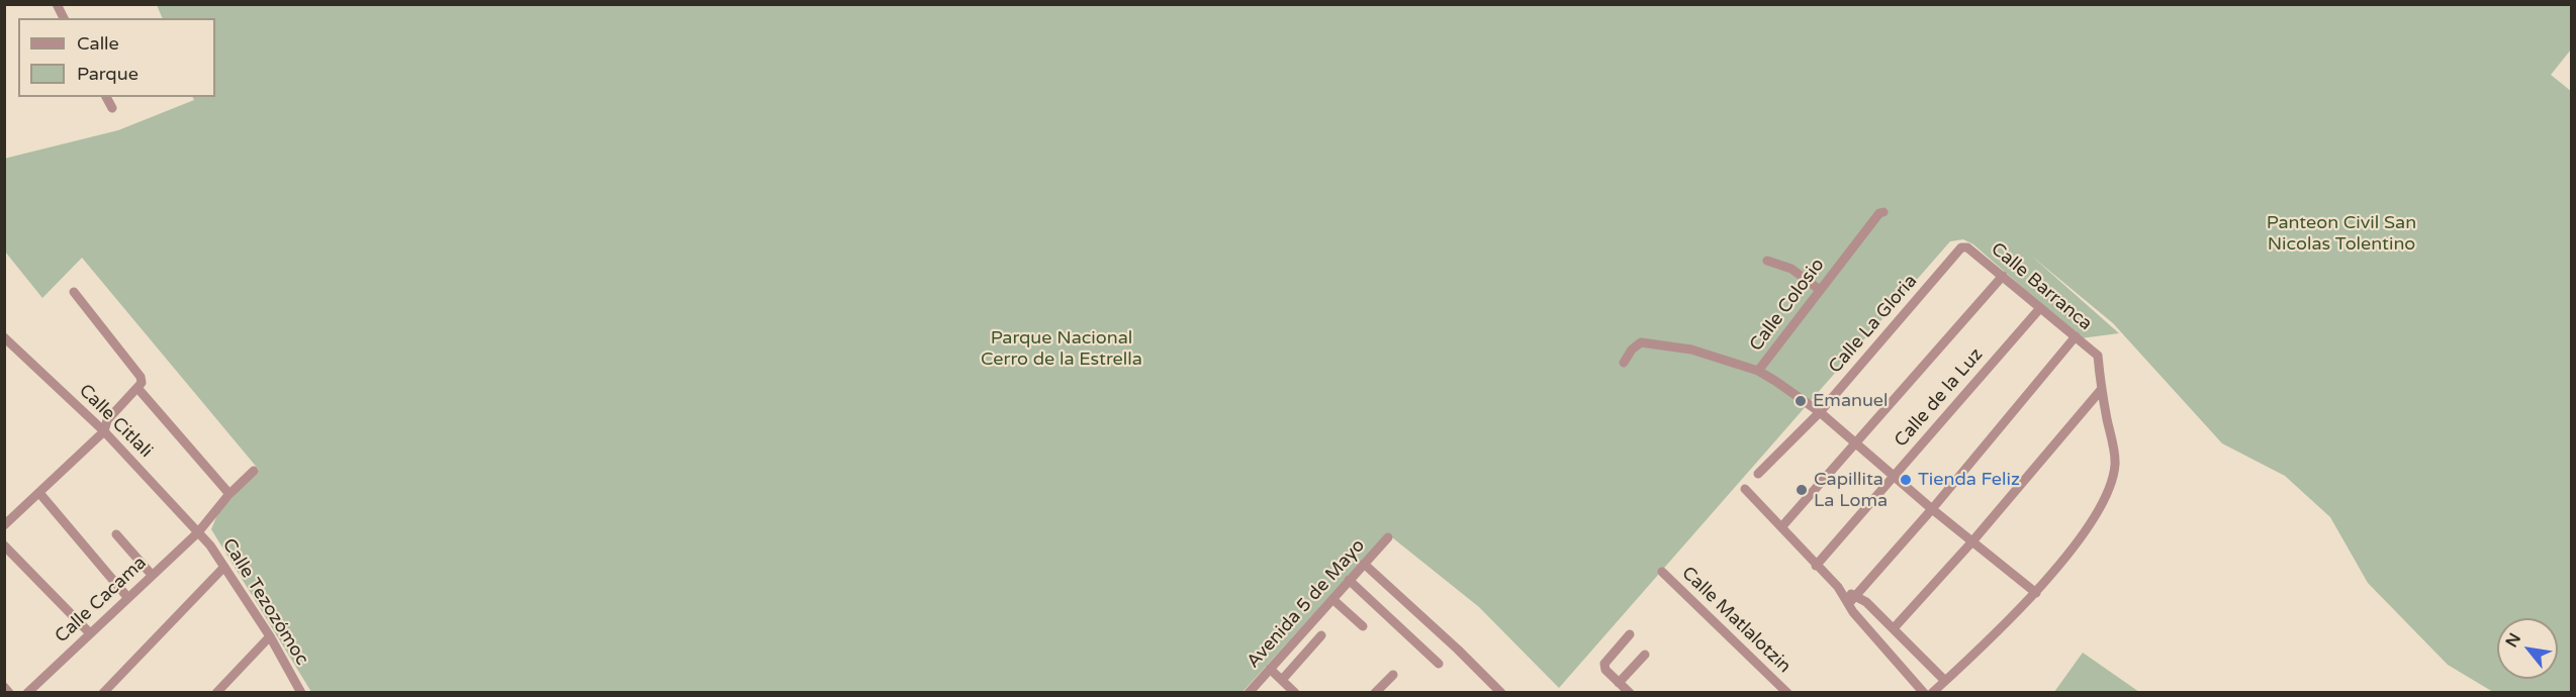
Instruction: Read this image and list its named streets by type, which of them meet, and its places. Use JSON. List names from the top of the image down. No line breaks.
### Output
{"streets":{"street":["Calle Barranca","Calle Colosio","Calle La Gloria","Calle de la Luz","Calle Citlali","Calle Cacama","Calle Tezozómoc","Avenida 5 de Mayo","Calle Matlalotzin"]},"crossings":[["Calle Barranca","Calle La Gloria"],["Calle Barranca","Calle de la Luz"],["Calle Colosio","Calle La Gloria"],["Calle Colosio","Calle de la Luz"],["Calle Citlali","Calle Cacama"],["Calle Citlali","Calle Tezozómoc"],["Calle Cacama","Calle Tezozómoc"]],"parks":["Panteon Civil San Nicolas Tolentino","Parque Nacional Cerro de la Estrella"],"places":["Emanuel","Tienda Feliz","Capillita La Loma"],"legend":["Calle","Parque"],"north":"top left"}
